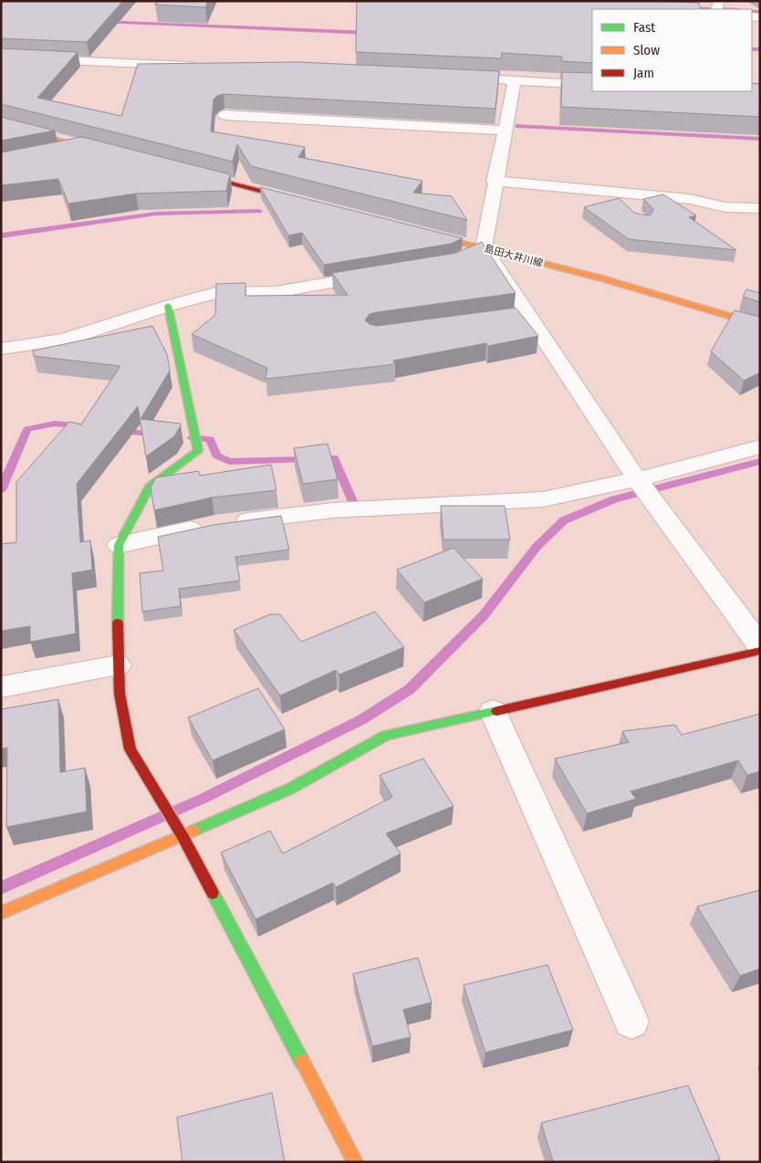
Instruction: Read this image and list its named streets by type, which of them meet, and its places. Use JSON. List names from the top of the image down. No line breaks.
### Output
{"streets":{"street":["島田大井川線"]},"legend":["Fast","Slow","Jam"]}
